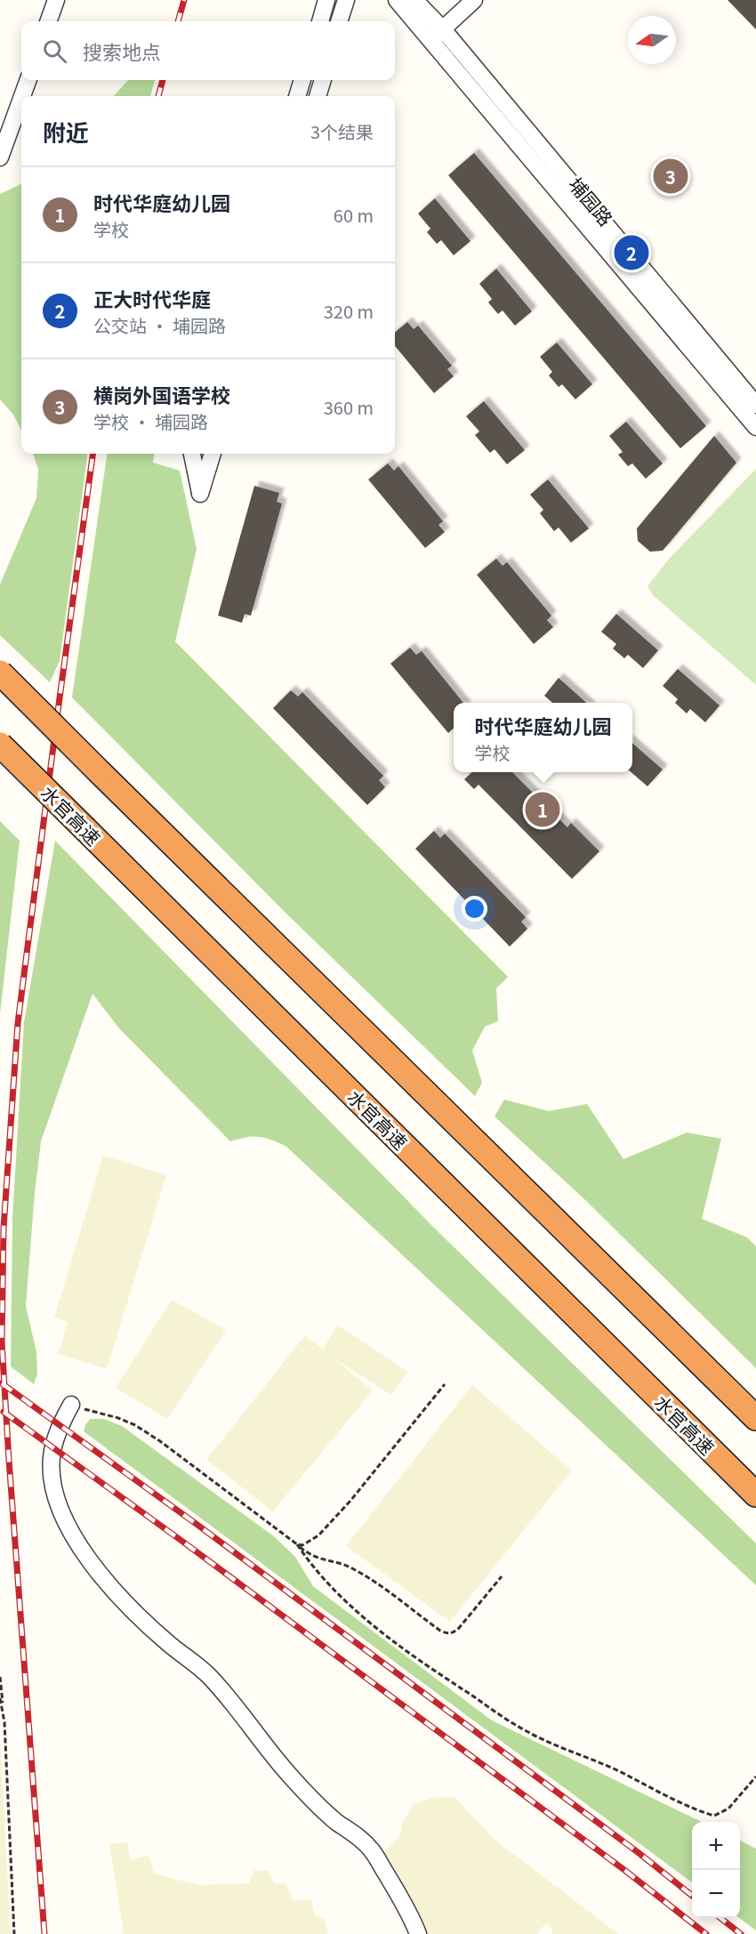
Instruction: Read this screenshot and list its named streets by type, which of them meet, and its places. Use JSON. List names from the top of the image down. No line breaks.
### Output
{"streets":{"highway":["水官高速"],"street":["埔园路"]},"north":"left","page":{"search":"搜索地点","heading":["附近","3个结果"],"pins":["3","2","1"],"list":[{"mark":"1","name":"时代华庭幼儿园","note":"学校","value":"60 m"},{"mark":"2","name":"正大时代华庭","note":"公交站 · 埔园路","value":"320 m"},{"mark":"3","name":"横岗外国语学校","note":"学校 · 埔园路","value":"360 m"}],"popup":["时代华庭幼儿园","学校"],"map_buttons":["+","−"]}}
